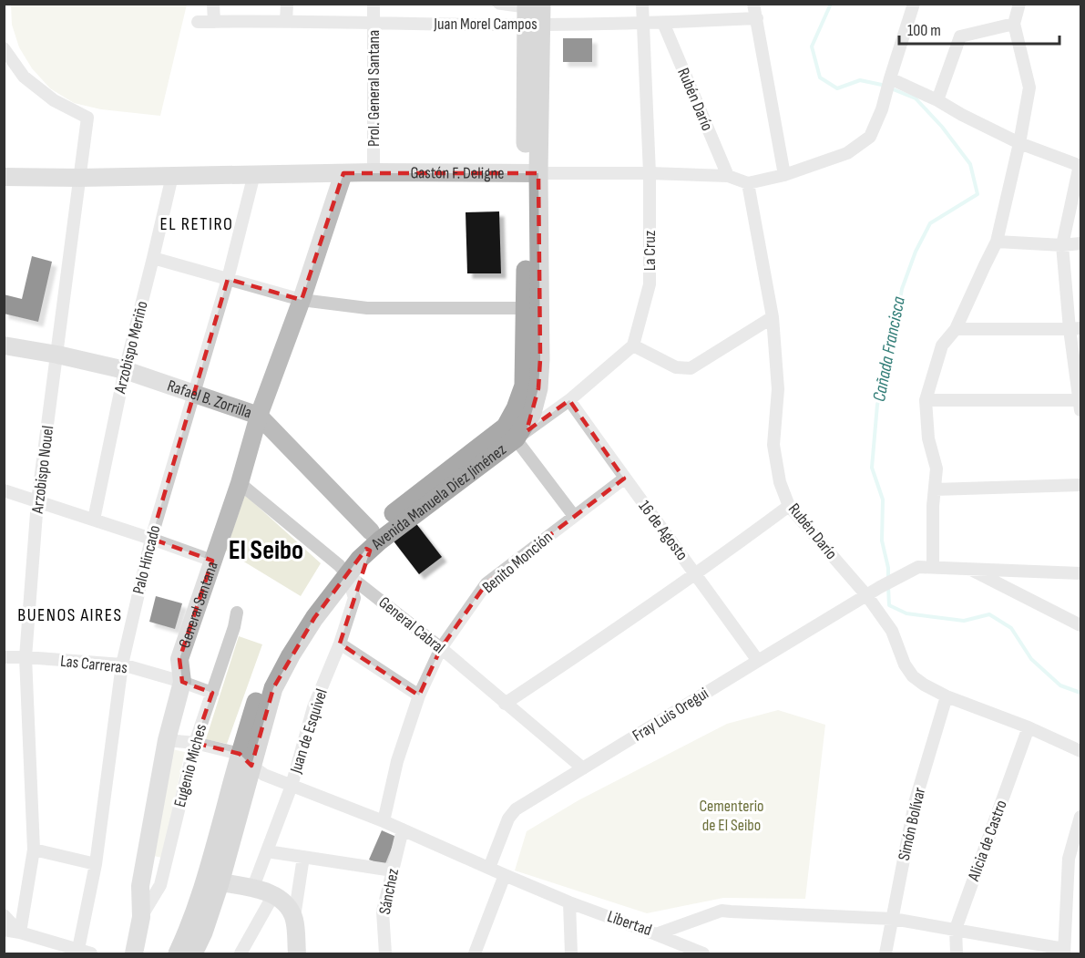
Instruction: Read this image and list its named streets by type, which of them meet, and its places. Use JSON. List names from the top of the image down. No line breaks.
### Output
{"streets":{"main road":["Avenida Manuela Díez Jiménez"],"street":["Juan Morel Campos","Prol. General Santana","Rubén Darío","Gastón F. Deligne","La Cruz","Arzobispo Meriño","Rafael B. Zorrilla","Arzobispo Nouel","16 de Agosto","Palo Hincado","Benito Monción","General Santana","General Cabral","Las Carreras","Fray Luis Oregui","Juan de Esquivel","Eugenio Miches","Simón Bolívar","Alicia de Castro","Sánchez","Libertad"]},"crossings":[["Juan Morel Campos","Prol. General Santana"],["Juan Morel Campos","Rubén Darío"],["Juan Morel Campos","La Cruz"],["Juan Morel Campos","Avenida Manuela Díez Jiménez"],["Prol. General Santana","Gastón F. Deligne"],["Rubén Darío","Gastón F. Deligne"],["Rubén Darío","Fray Luis Oregui"],["Rubén Darío","Simón Bolívar"],["Rubén Darío","Alicia de Castro"],["Gastón F. Deligne","La Cruz"],["Gastón F. Deligne","Arzobispo Meriño"],["Gastón F. Deligne","Arzobispo Nouel"],["Gastón F. Deligne","Avenida Manuela Díez Jiménez"],["Gastón F. Deligne","Palo Hincado"],["Gastón F. Deligne","General Santana"],["Arzobispo Meriño","Rafael B. Zorrilla"],["Rafael B. Zorrilla","Arzobispo Nouel"],["Rafael B. Zorrilla","Avenida Manuela Díez Jiménez"],["Rafael B. Zorrilla","Palo Hincado"],["Rafael B. Zorrilla","General Santana"],["Arzobispo Nouel","Las Carreras"],["Avenida Manuela Díez Jiménez","General Cabral"],["Avenida Manuela Díez Jiménez","Juan de Esquivel"],["Avenida Manuela Díez Jiménez","Libertad"],["16 de Agosto","Benito Monción"],["16 de Agosto","Fray Luis Oregui"],["Palo Hincado","Las Carreras"],["Benito Monción","General Cabral"],["Benito Monción","Libertad"],["General Santana","General Cabral"],["General Santana","Las Carreras"],["General Santana","Eugenio Miches"],["General Santana","Libertad"],["General Cabral","Fray Luis Oregui"],["General Cabral","Juan de Esquivel"],["Las Carreras","Eugenio Miches"],["Fray Luis Oregui","Libertad"],["Juan de Esquivel","Libertad"],["Eugenio Miches","Libertad"],["Simón Bolívar","Libertad"],["Alicia de Castro","Libertad"],["Sánchez","Libertad"]],"districts":["EL RETIRO","El Seibo","BUENOS AIRES"],"water":["Cañada Francisca"],"parks":["Cementerio de El Seibo"],"scale_bar":"100 m"}
